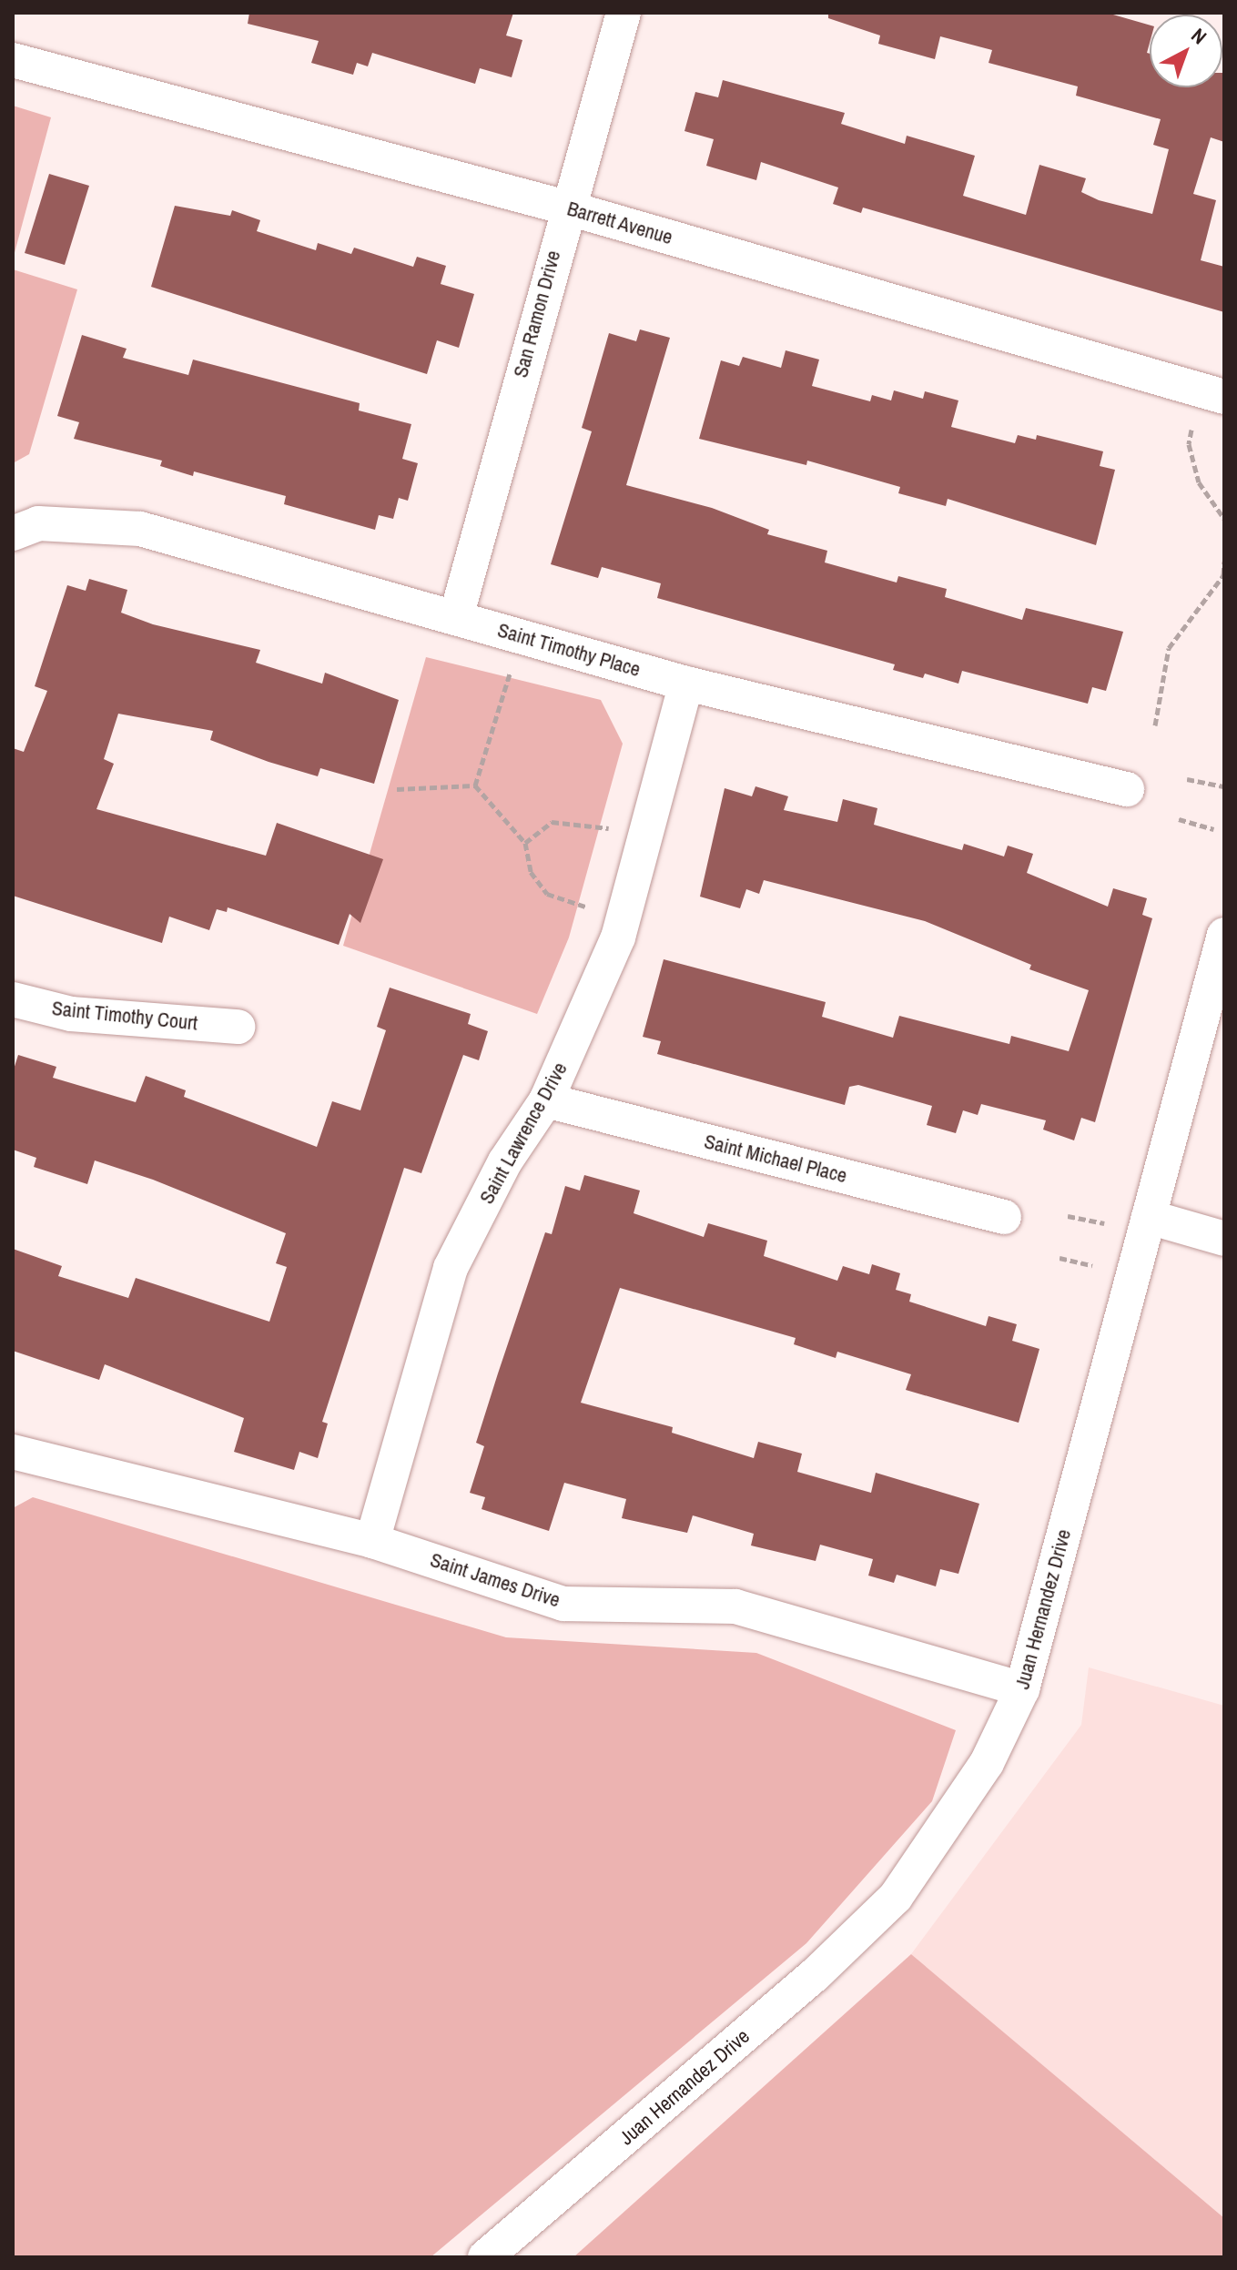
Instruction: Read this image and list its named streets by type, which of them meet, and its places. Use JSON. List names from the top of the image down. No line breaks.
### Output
{"streets":{"street":["Barrett Avenue","San Ramon Drive","Saint Timothy Place","Saint Timothy Court","Saint Lawrence Drive","Saint Michael Place","Saint James Drive","Juan Hernandez Drive"]},"crossings":[["Barrett Avenue","San Ramon Drive"],["San Ramon Drive","Saint Timothy Place"],["Saint Timothy Place","Saint Lawrence Drive"],["Saint Lawrence Drive","Saint Michael Place"],["Saint Lawrence Drive","Saint James Drive"],["Saint James Drive","Juan Hernandez Drive"]],"north":"top right"}
